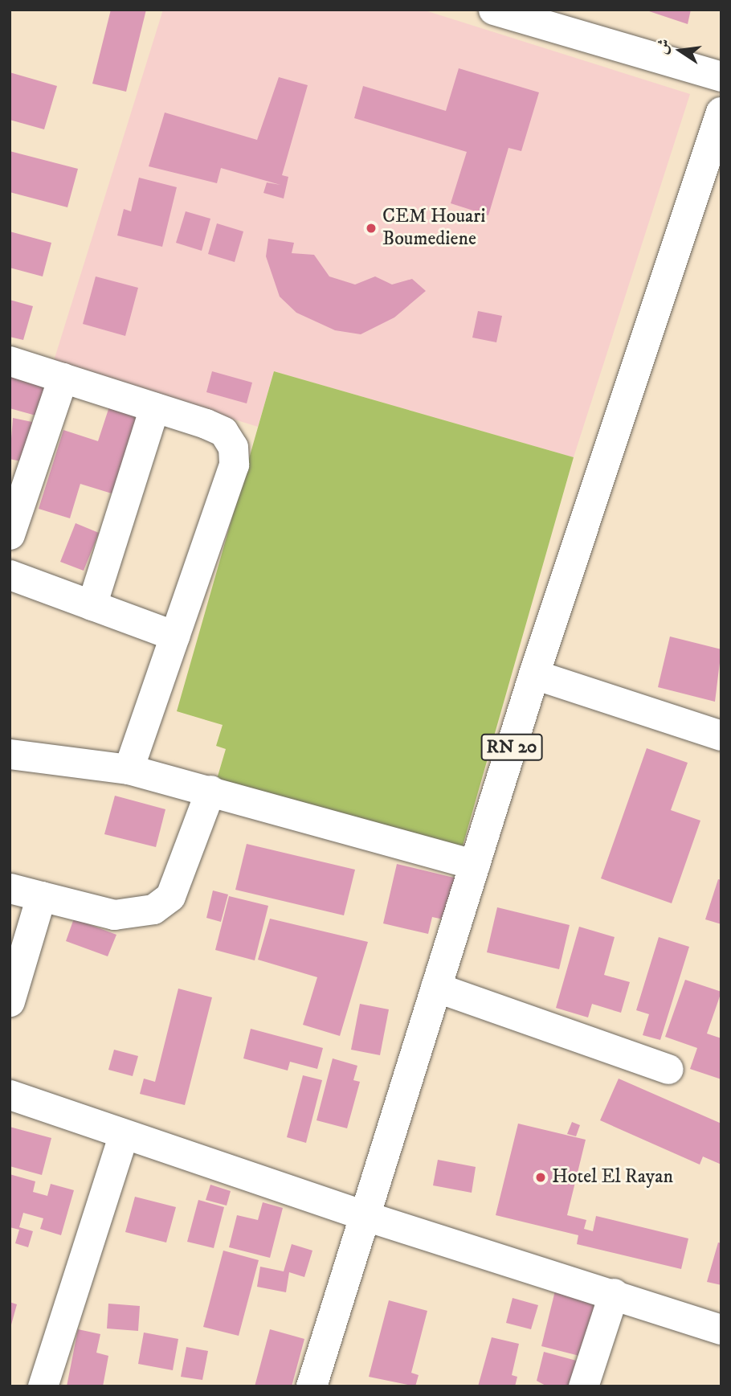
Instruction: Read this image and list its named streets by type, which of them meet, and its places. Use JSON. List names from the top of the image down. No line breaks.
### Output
{"streets":{"highway":["RN 20"]},"places":["CEM Houari Boumediene","Hotel El Rayan"],"north":"left"}
